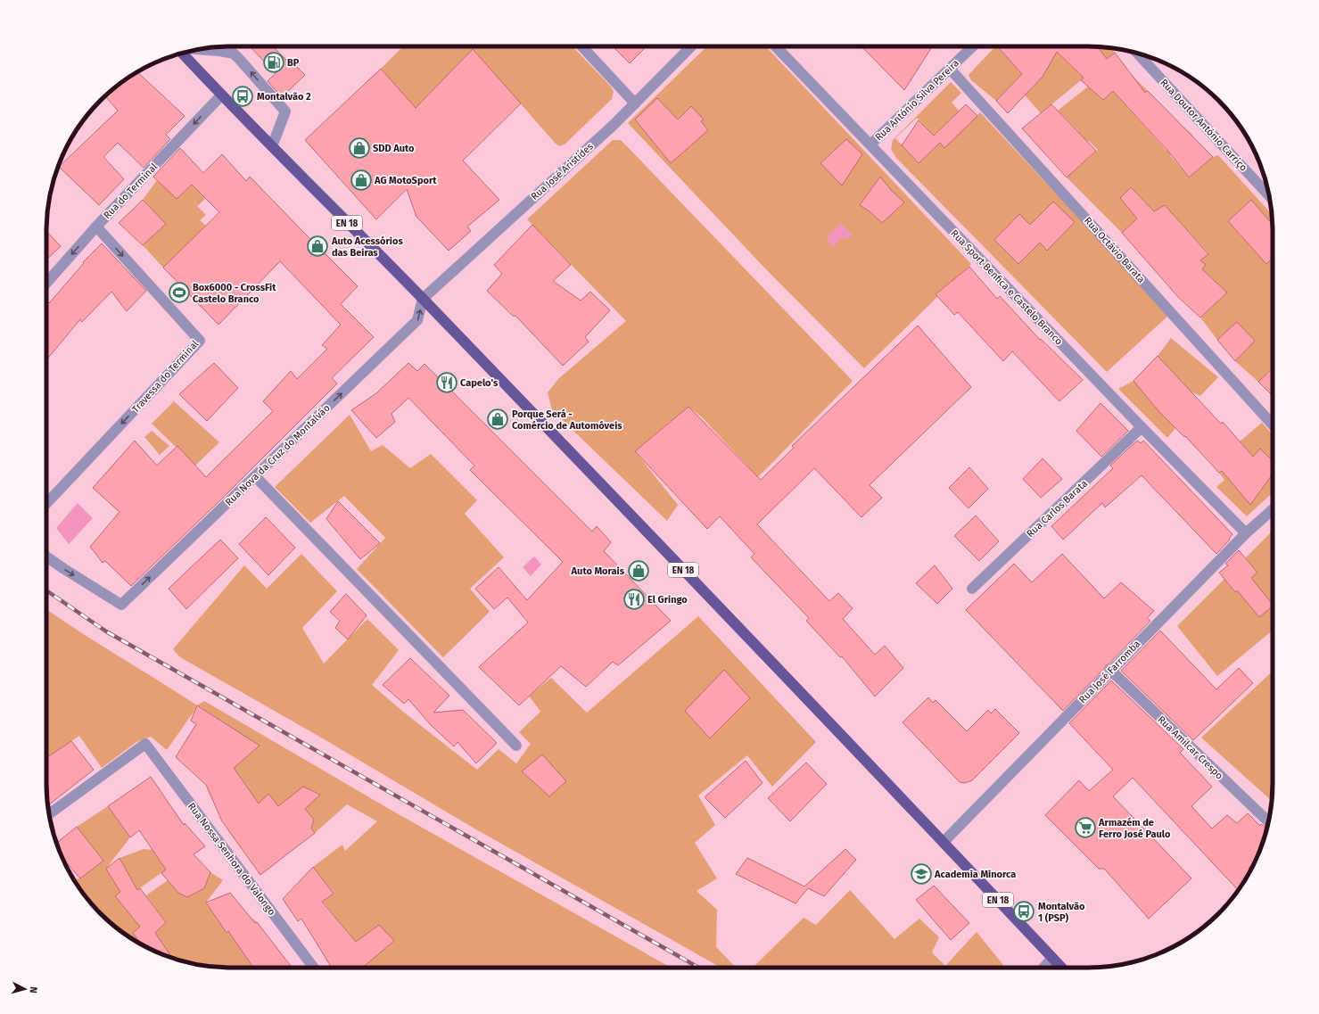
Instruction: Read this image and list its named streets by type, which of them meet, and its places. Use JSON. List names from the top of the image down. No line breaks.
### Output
{"streets":{"main road":["EN 18"],"street":["Rua António Silva Pereira","Rua Doutor António Carriço","Rua José Aristides","Rua do Terminal","Rua Octávio Barata","Rua Sport Benfica e Castelo Branco","Travessa do Terminal","Rua Nova da Cruz do Montalvão","Rua Carlos Barata","Rua José Farromba","Rua Amílcar Crespo","Rua Nossa Senhora do Valongo"]},"crossings":[["Rua António Silva Pereira","Rua Octávio Barata"],["Rua António Silva Pereira","Rua Sport Benfica e Castelo Branco"],["Rua José Aristides","EN 18"],["Rua José Aristides","Rua Nova da Cruz do Montalvão"],["Rua do Terminal","EN 18"],["Rua do Terminal","Travessa do Terminal"],["EN 18","Rua Nova da Cruz do Montalvão"],["EN 18","Rua José Farromba"],["Rua Sport Benfica e Castelo Branco","Rua Carlos Barata"],["Rua Sport Benfica e Castelo Branco","Rua José Farromba"],["Rua José Farromba","Rua Amílcar Crespo"]],"one_way":["Rua do Terminal","Rua Nova da Cruz do Montalvão"],"places":{"fuel station":["BP"],"bus stop":["Montalvão 2","Montalvão 1 (PSP)"],"shop":["SDD Auto","AG MotoSport","Auto Acessórios das Beiras","Porque Será - Comércio de Automóveis","Auto Morais"],"sports":["Box6000 - CrossFit Castelo Branco"],"restaurant":["Capelo's","El Gringo"],"supermarket":["Armazém de Ferro José Paulo"],"school or university":["Academia Minorca"]},"north":"right"}
